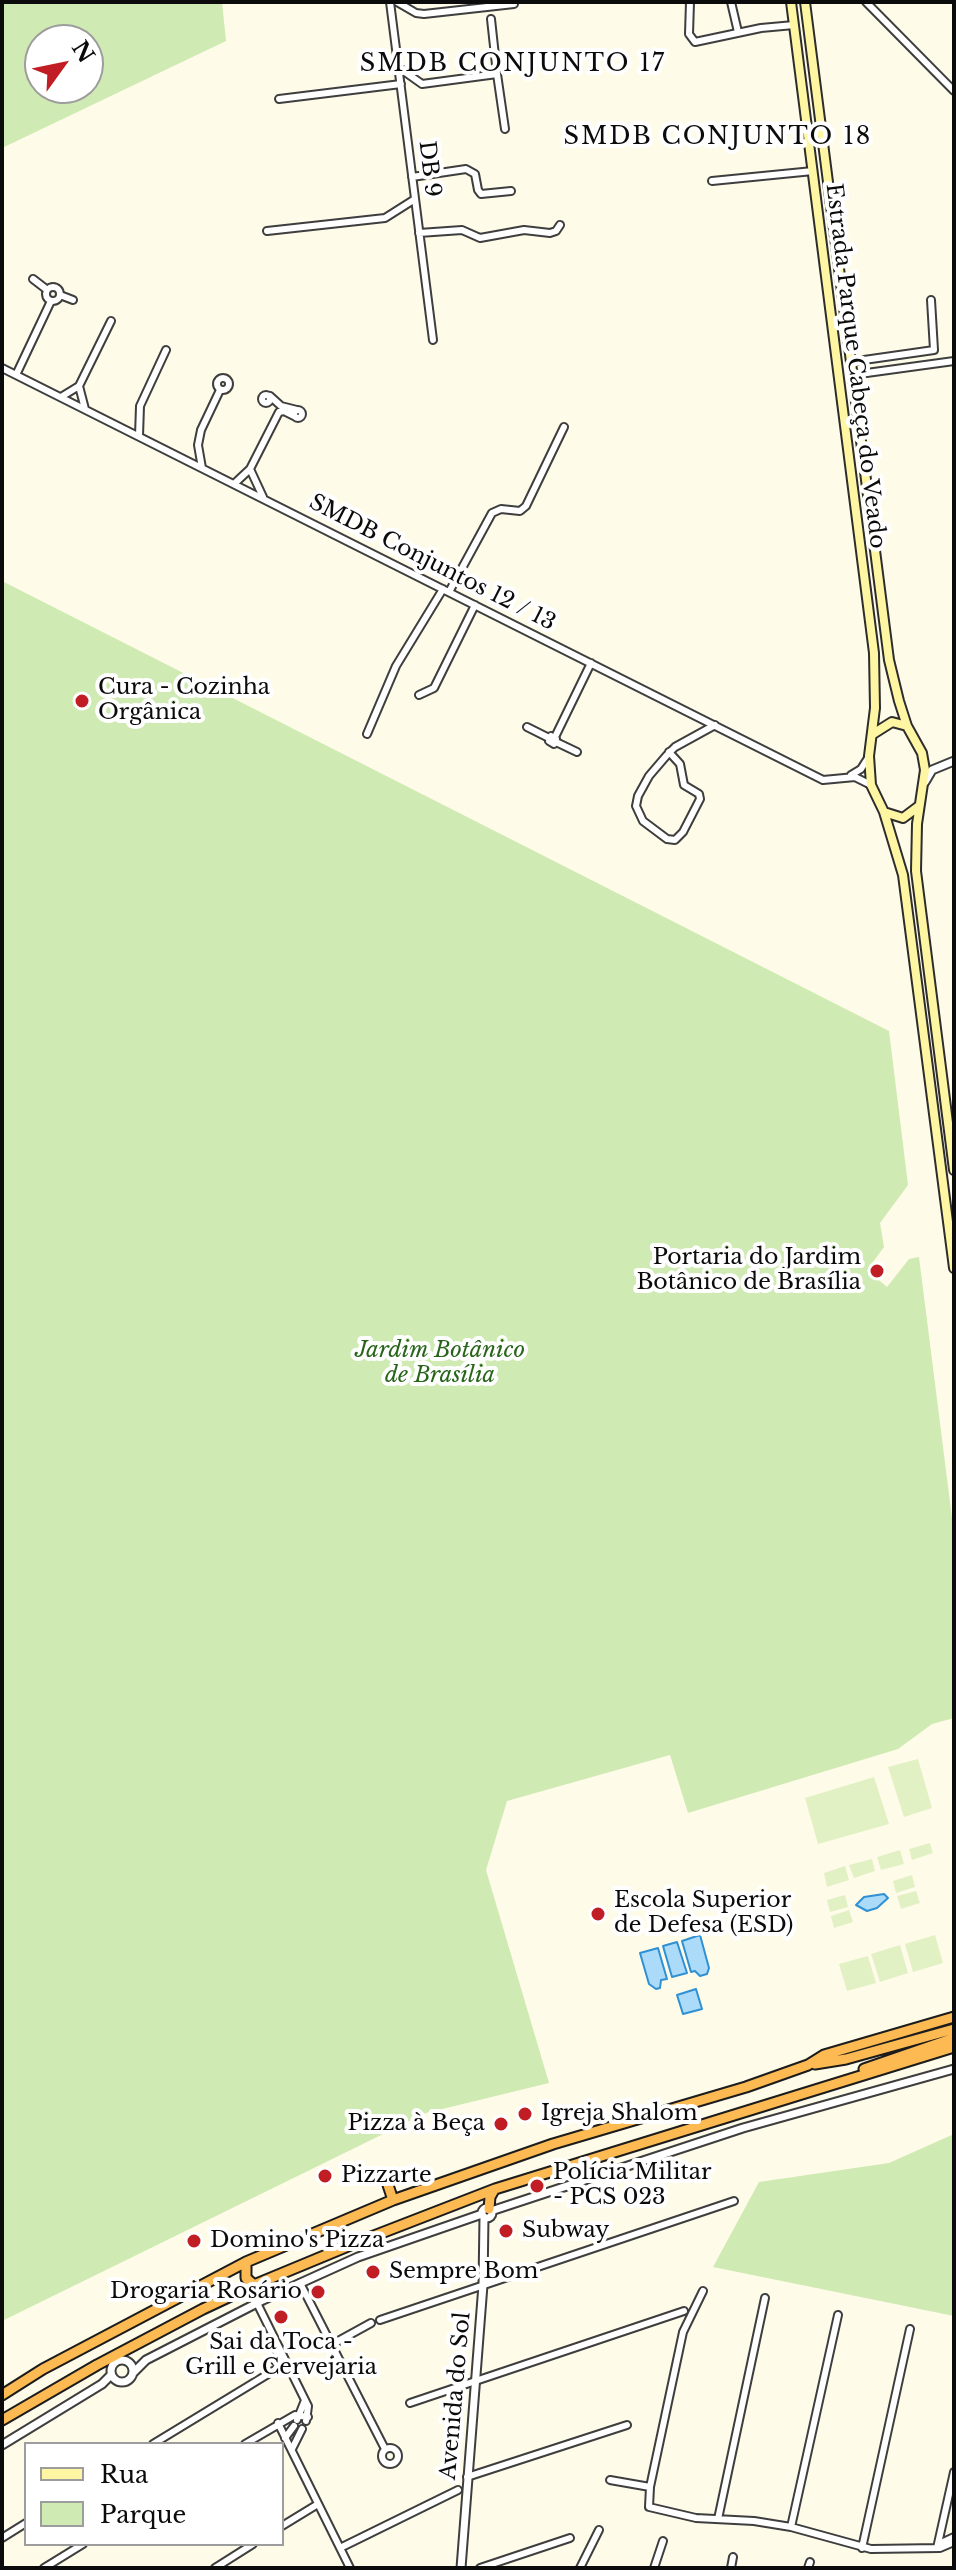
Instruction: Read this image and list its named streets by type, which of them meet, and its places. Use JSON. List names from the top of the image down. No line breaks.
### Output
{"streets":{"main road":["Estrada Parque Cabeça do Veado"],"street":["DB 9","SMDB Conjuntos 12 / 13","Avenida do Sol"]},"crossings":[["Estrada Parque Cabeça do Veado","SMDB Conjuntos 12 / 13"]],"districts":["SMDB CONJUNTO 17","SMDB CONJUNTO 18"],"parks":["Jardim Botânico de Brasília"],"places":["Cura - Cozinha Orgânica","Portaria do Jardim Botânico de Brasília","Escola Superior de Defesa (ESD)","Igreja Shalom","Pizza à Beça","Pizzarte","Polícia Militar - PCS 023","Subway","Domino's Pizza","Sempre Bom","Drogaria Rosário","Sai da Toca - Grill e Cervejaria"],"legend":["Rua","Parque"],"north":"top right"}
